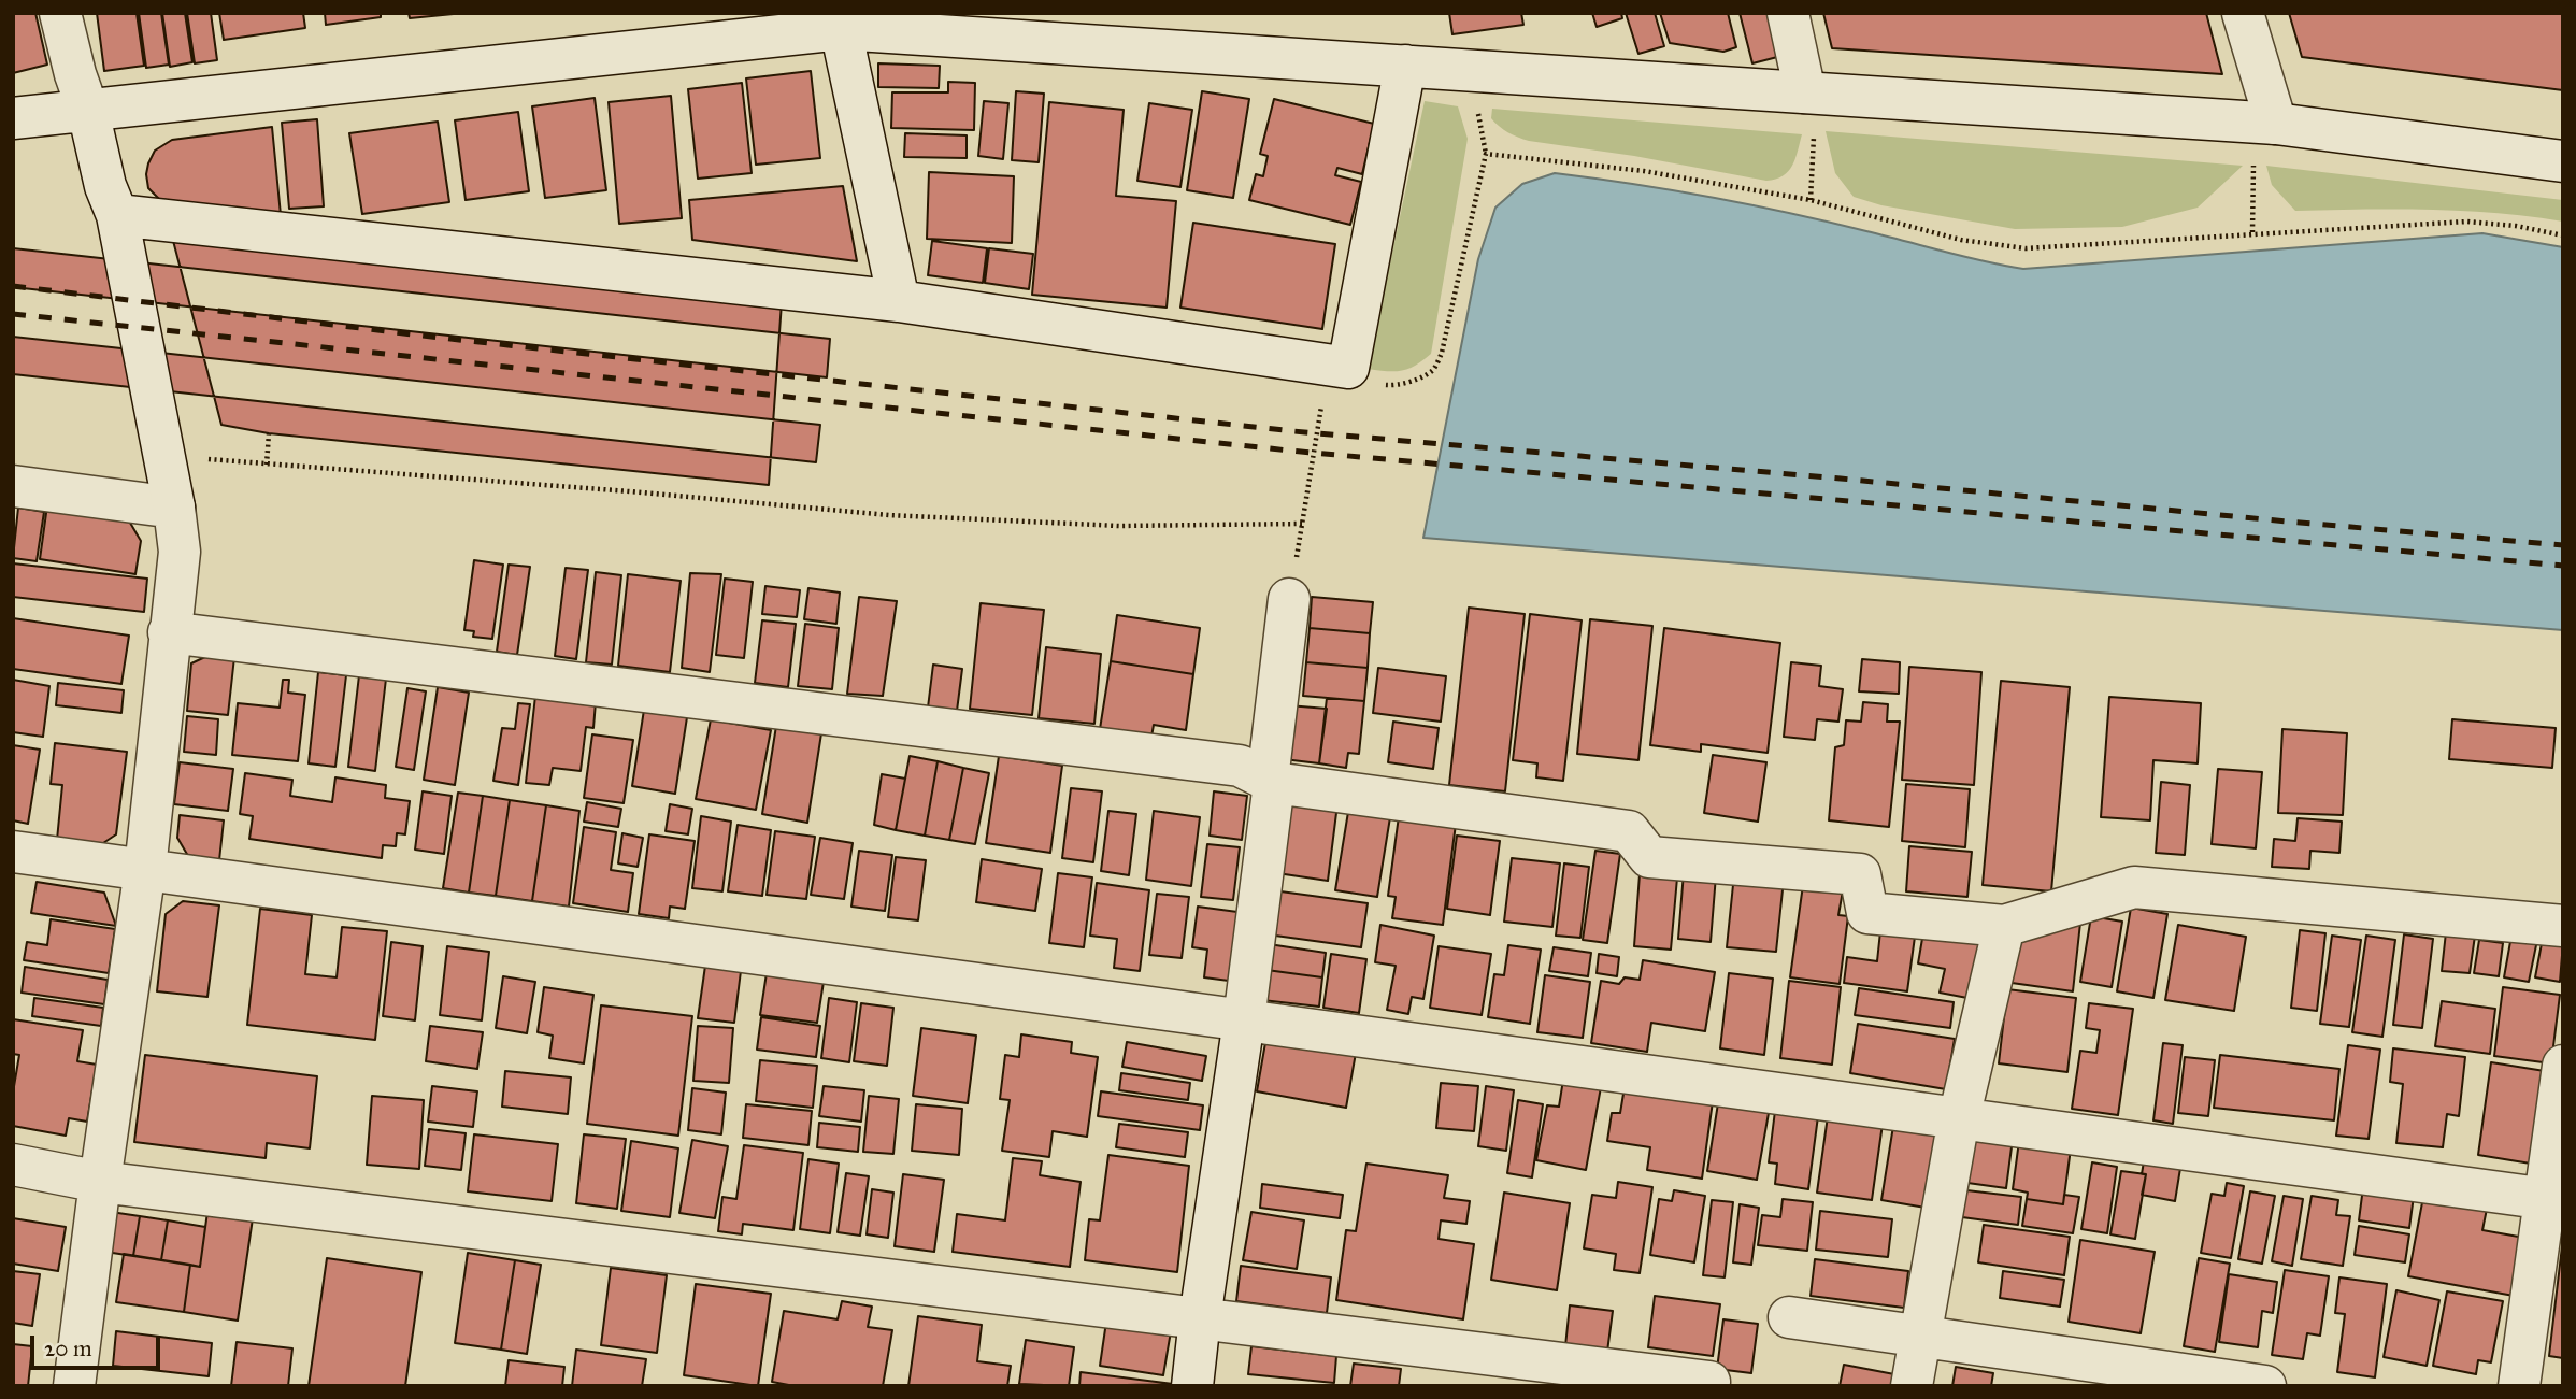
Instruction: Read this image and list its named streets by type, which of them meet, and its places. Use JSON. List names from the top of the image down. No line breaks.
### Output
{"scale_bar":"20 m"}
